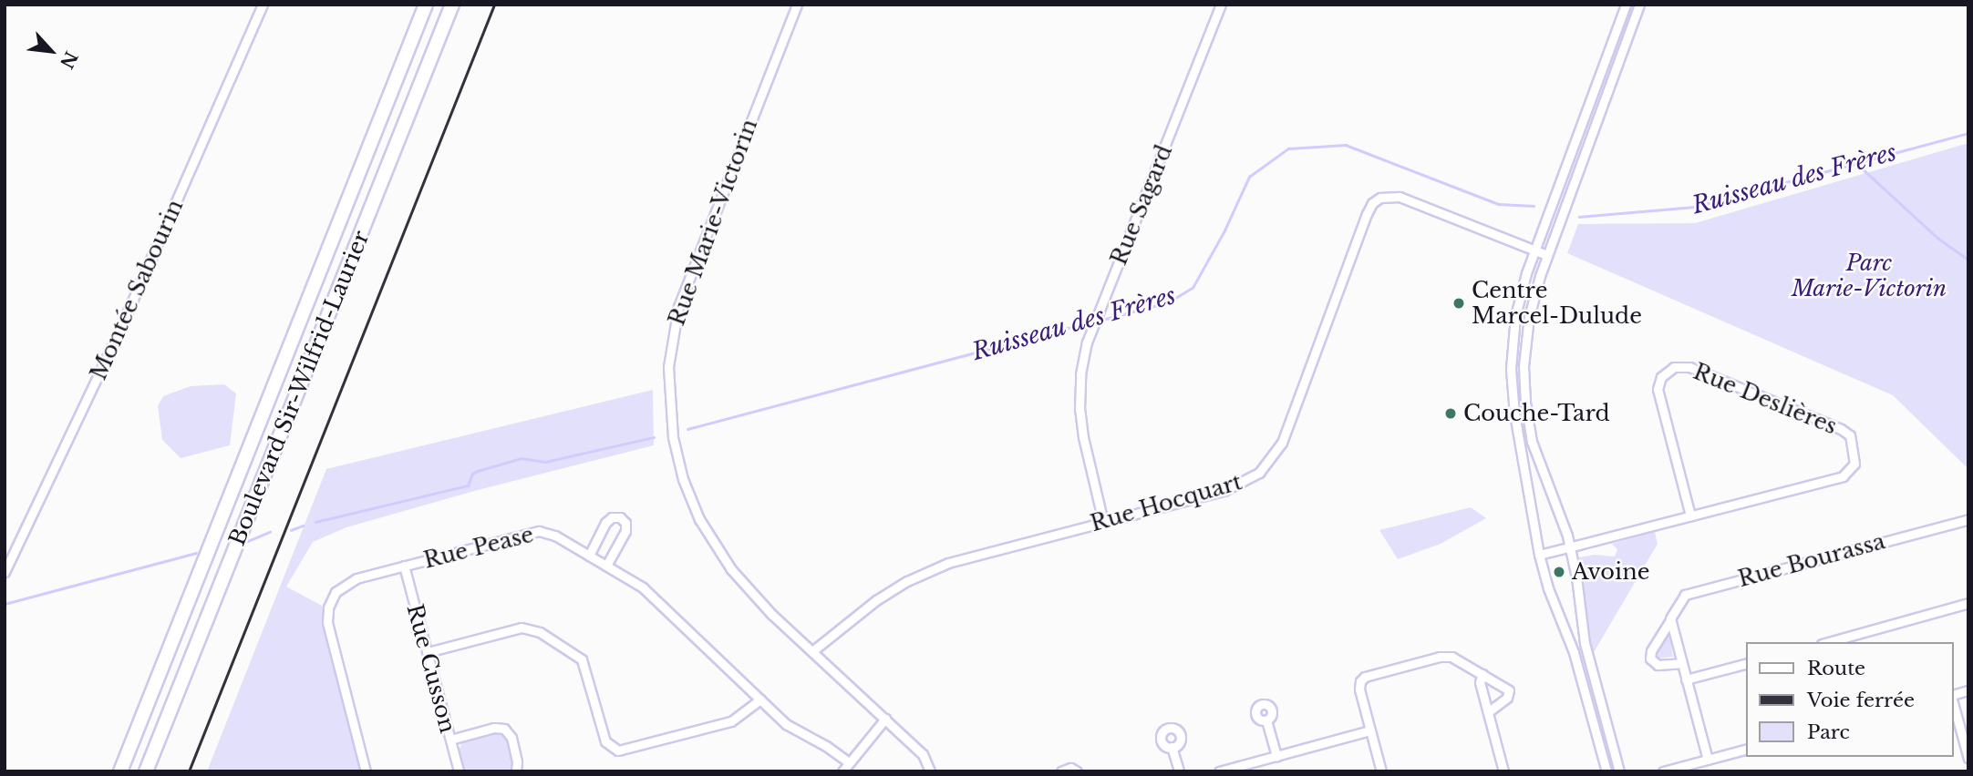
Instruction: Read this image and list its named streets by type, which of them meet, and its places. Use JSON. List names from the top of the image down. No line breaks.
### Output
{"streets":{"highway":["Boulevard Sir-Wilfrid-Laurier"],"street":["Rue Sagard","Rue Marie-Victorin","Montée Sabourin","Rue Deslières","Rue Hocquart","Rue Pease","Rue Bourassa","Rue Cusson"]},"crossings":[["Rue Sagard","Rue Hocquart"],["Rue Marie-Victorin","Rue Hocquart"],["Rue Pease","Rue Cusson"]],"water":["Ruisseau des Frères"],"parks":["Parc Marie-Victorin"],"places":["Centre Marcel-Dulude","Couche-Tard","Avoine"],"legend":["Route","Voie ferrée","Parc"],"north":"bottom right"}
